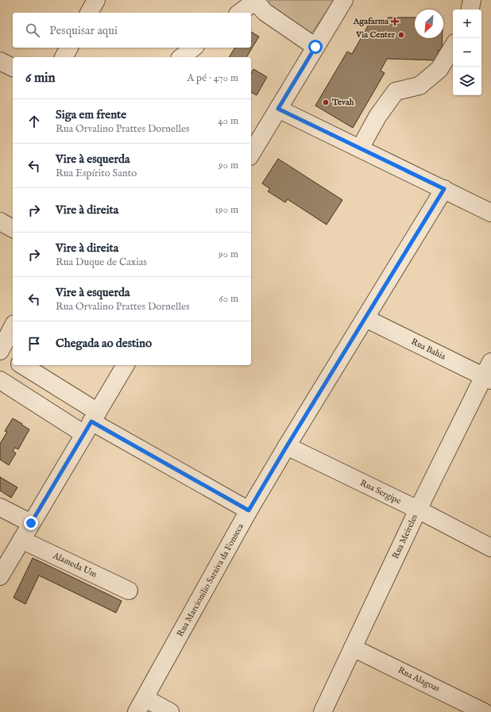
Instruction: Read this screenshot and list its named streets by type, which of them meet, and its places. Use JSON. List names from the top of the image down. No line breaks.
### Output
{"streets":{"street":["Rua Bahia","Rua Sergipe","Rua Meireles","Alameda Um","Rua Marcionilio Saraiva da Fonseca","Rua Alagoas"]},"crossings":[["Rua Bahia","Rua Meireles"],["Rua Bahia","Rua Marcionilio Saraiva da Fonseca"],["Rua Sergipe","Rua Meireles"],["Rua Sergipe","Rua Marcionilio Saraiva da Fonseca"],["Rua Meireles","Rua Alagoas"]],"places":{"health":["Agafarma"],"other":["Via Center","Tevah"]},"north":"bottom left","page":{"map_buttons":["+","−"],"search":"Pesquisar aqui","heading":["6 min","A pé · 470 m"],"list":[["Siga em frente","Rua Orvalino Prattes Dornelles","40 m"],["Vire à esquerda","Rua Espírito Santo","90 m"],["Vire à direita","190 m"],["Vire à direita","Rua Duque de Caxias","90 m"],["Vire à esquerda","Rua Orvalino Prattes Dornelles","60 m"],"Chegada ao destino"]}}
